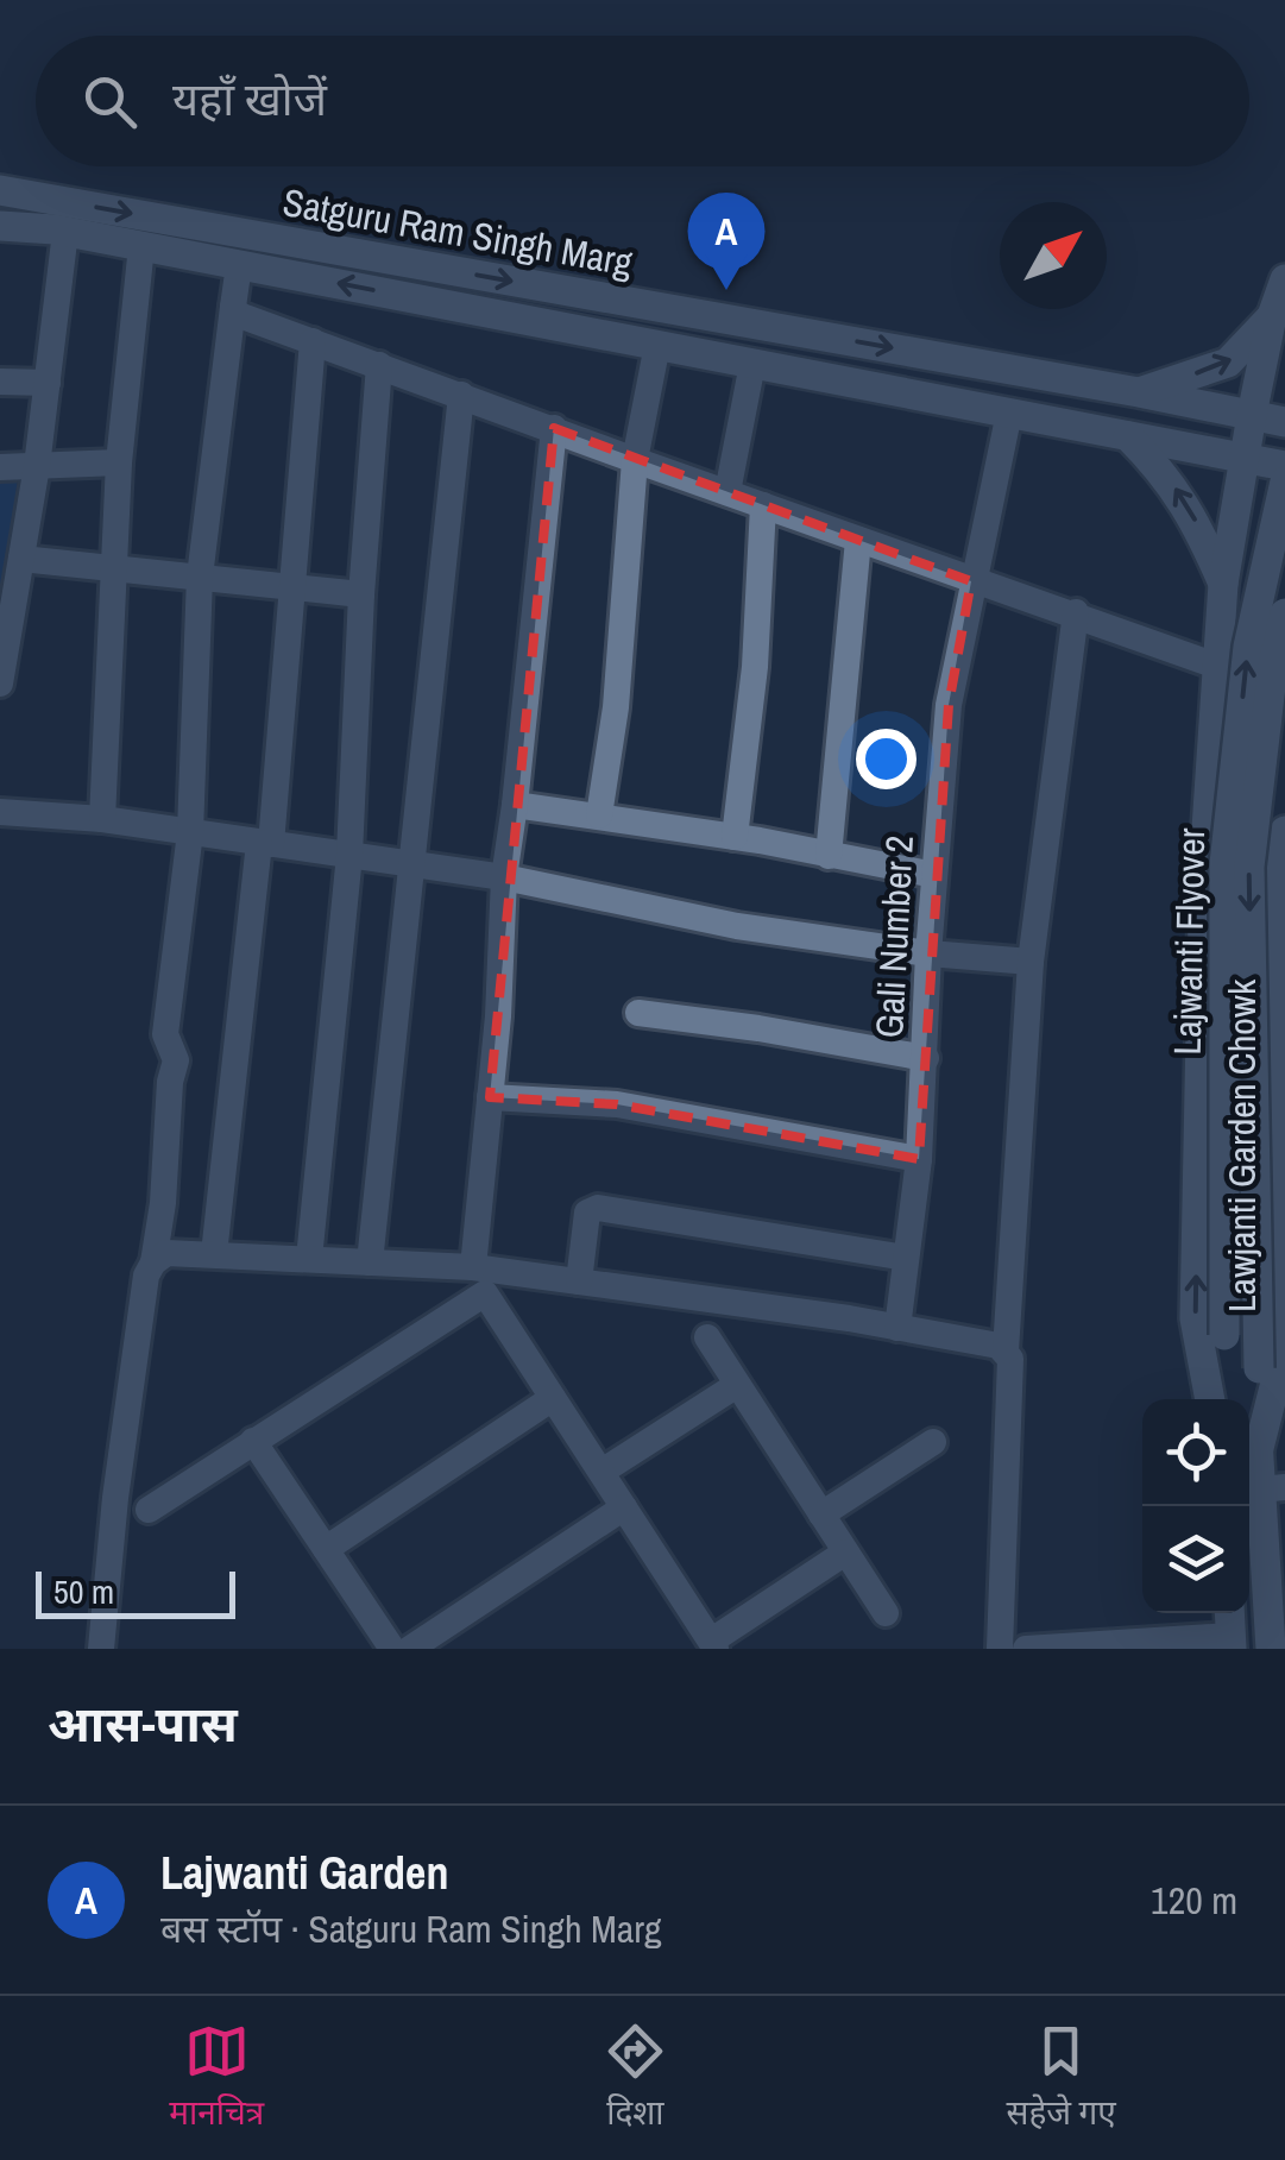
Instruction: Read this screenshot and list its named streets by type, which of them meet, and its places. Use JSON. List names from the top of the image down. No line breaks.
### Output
{"streets":{"main road":["Satguru Ram Singh Marg","Lajwanti Flyover","Lawjanti Garden Chowk"],"street":["Gali Number 2"]},"crossings":[["Satguru Ram Singh Marg","Gali Number 2"],["Lajwanti Flyover","Lawjanti Garden Chowk"]],"scale_bar":"50 m","north":"top right","page":{"search":"यहाँ खोजें","pins":"A","scale":"50 m","heading":"आस-पास","list":[{"mark":"A","name":"Lajwanti Garden","note":"बस स्टॉप · Satguru Ram Singh Marg","value":"120 m"}],"nav":["मानचित्र","दिशा","सहेजे गए"]}}
